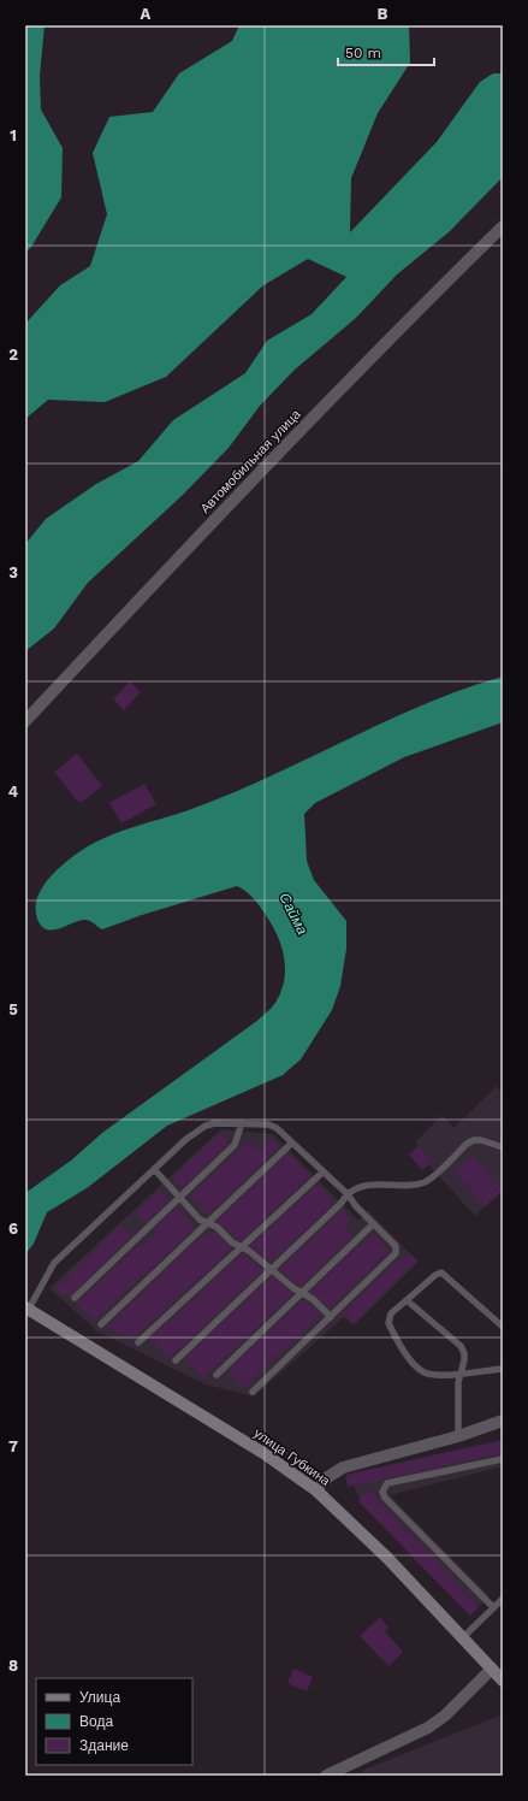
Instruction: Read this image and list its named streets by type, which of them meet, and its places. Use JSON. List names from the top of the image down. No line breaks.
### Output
{"streets":{"street":["Автомобильная улица","улица Губкина"]},"water":["Сайма"],"legend":["Улица","Вода","Здание"],"scale_bar":"50 m","grid":{"columns":["A","B"],"rows":["1","2","3","4","5","6","7","8"]}}
